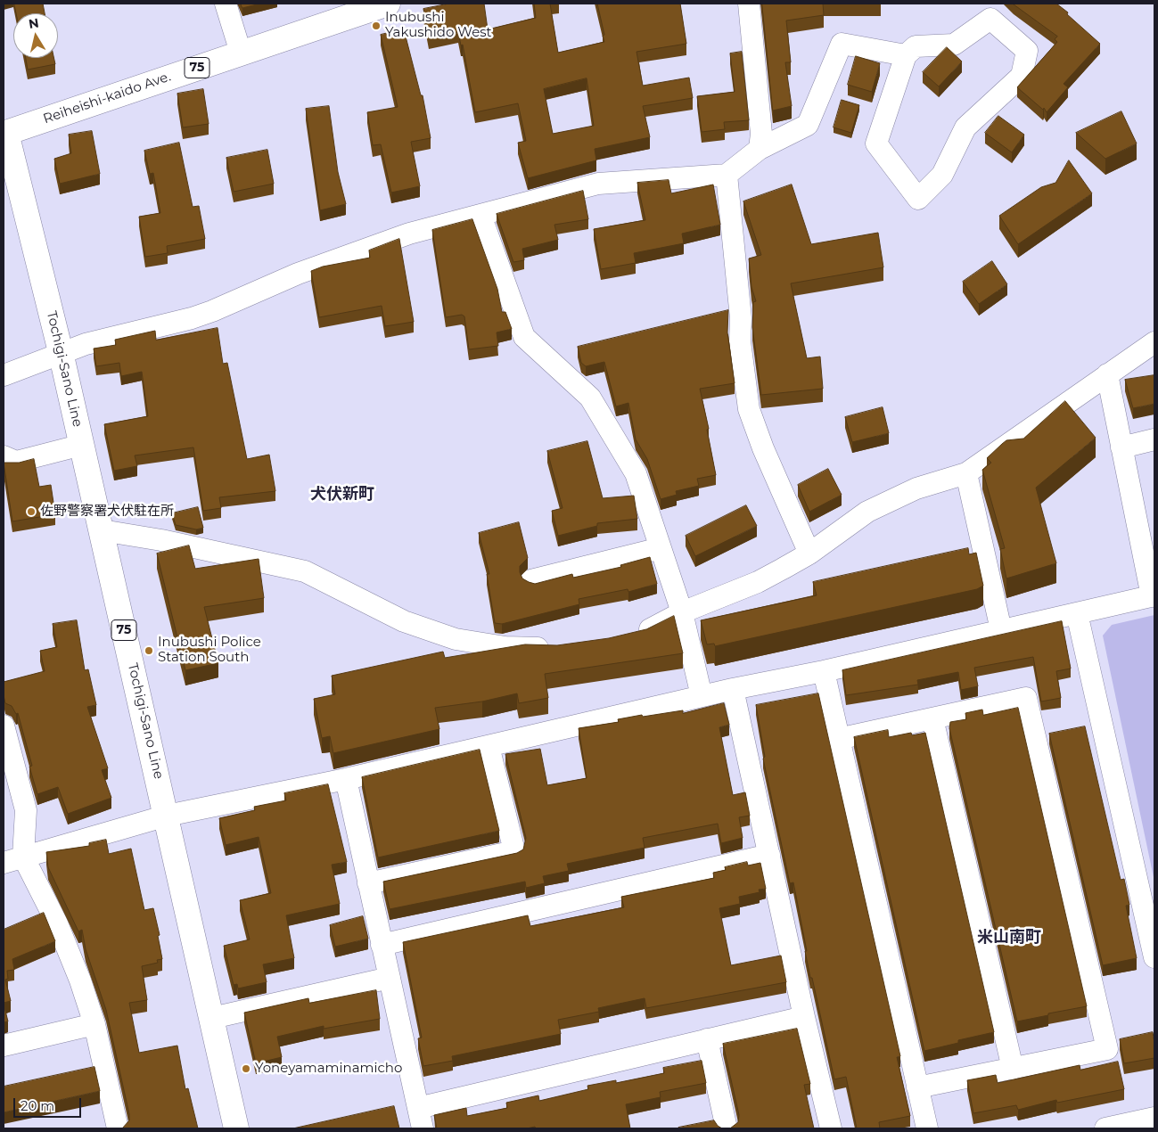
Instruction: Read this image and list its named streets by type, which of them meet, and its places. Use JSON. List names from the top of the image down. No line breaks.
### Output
{"streets":{"main road":["75","Reiheishi-kaido Ave.","Tochigi-Sano Line"]},"crossings":[["Reiheishi-kaido Ave.","Tochigi-Sano Line"]],"districts":["犬伏新町","米山南町"],"places":["Inubushi Yakushido West","佐野警察署犬伏駐在所","Inubushi Police Station South","Yoneyamaminamicho"],"scale_bar":"20 m","north":"top"}
